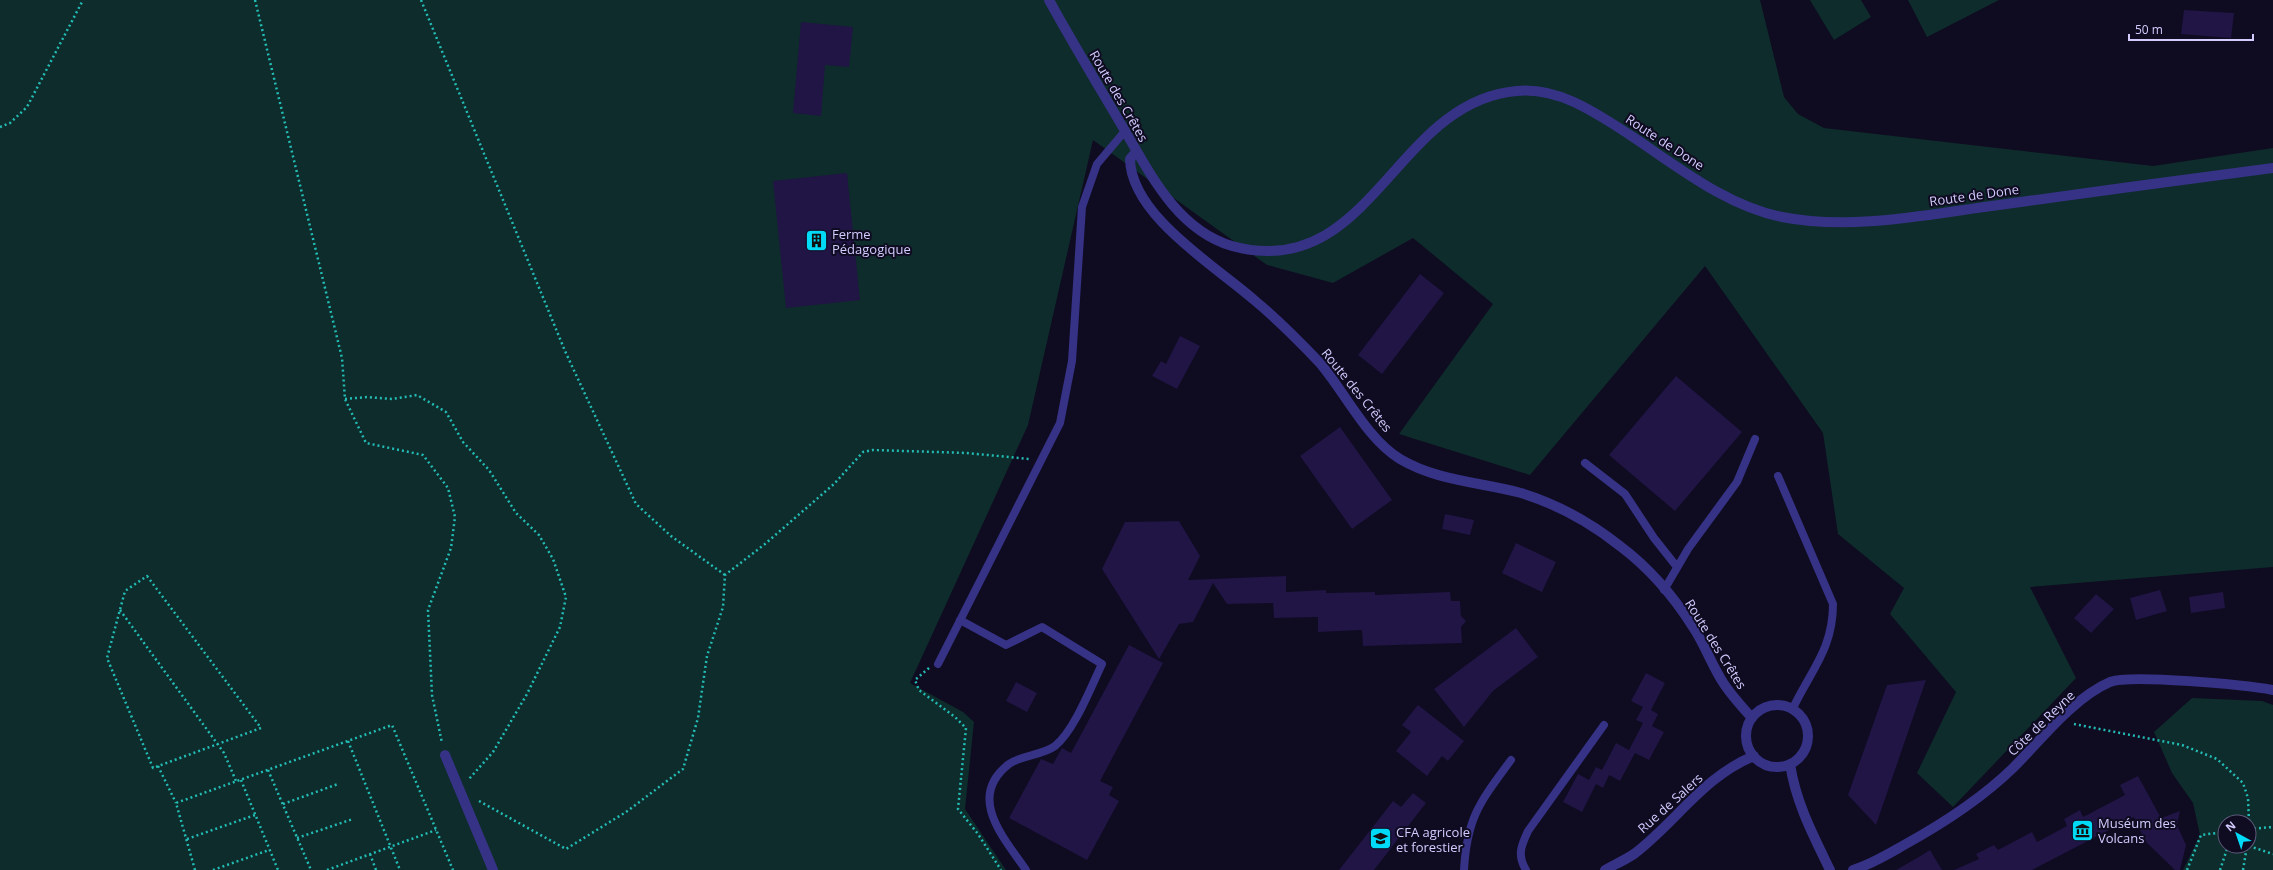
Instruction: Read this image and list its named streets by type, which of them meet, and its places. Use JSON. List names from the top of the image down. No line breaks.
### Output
{"streets":{"street":["Route des Crêtes","Route de Done","Côte de Reyne","Rue de Salers"]},"crossings":[["Route des Crêtes","Route de Done"],["Route des Crêtes","Rue de Salers"]],"places":{"building":["Ferme Pédagogique"],"museum":["Muséum des Volcans"],"school or university":["CFA agricole et forestier"]},"scale_bar":"50 m","north":"top left"}
